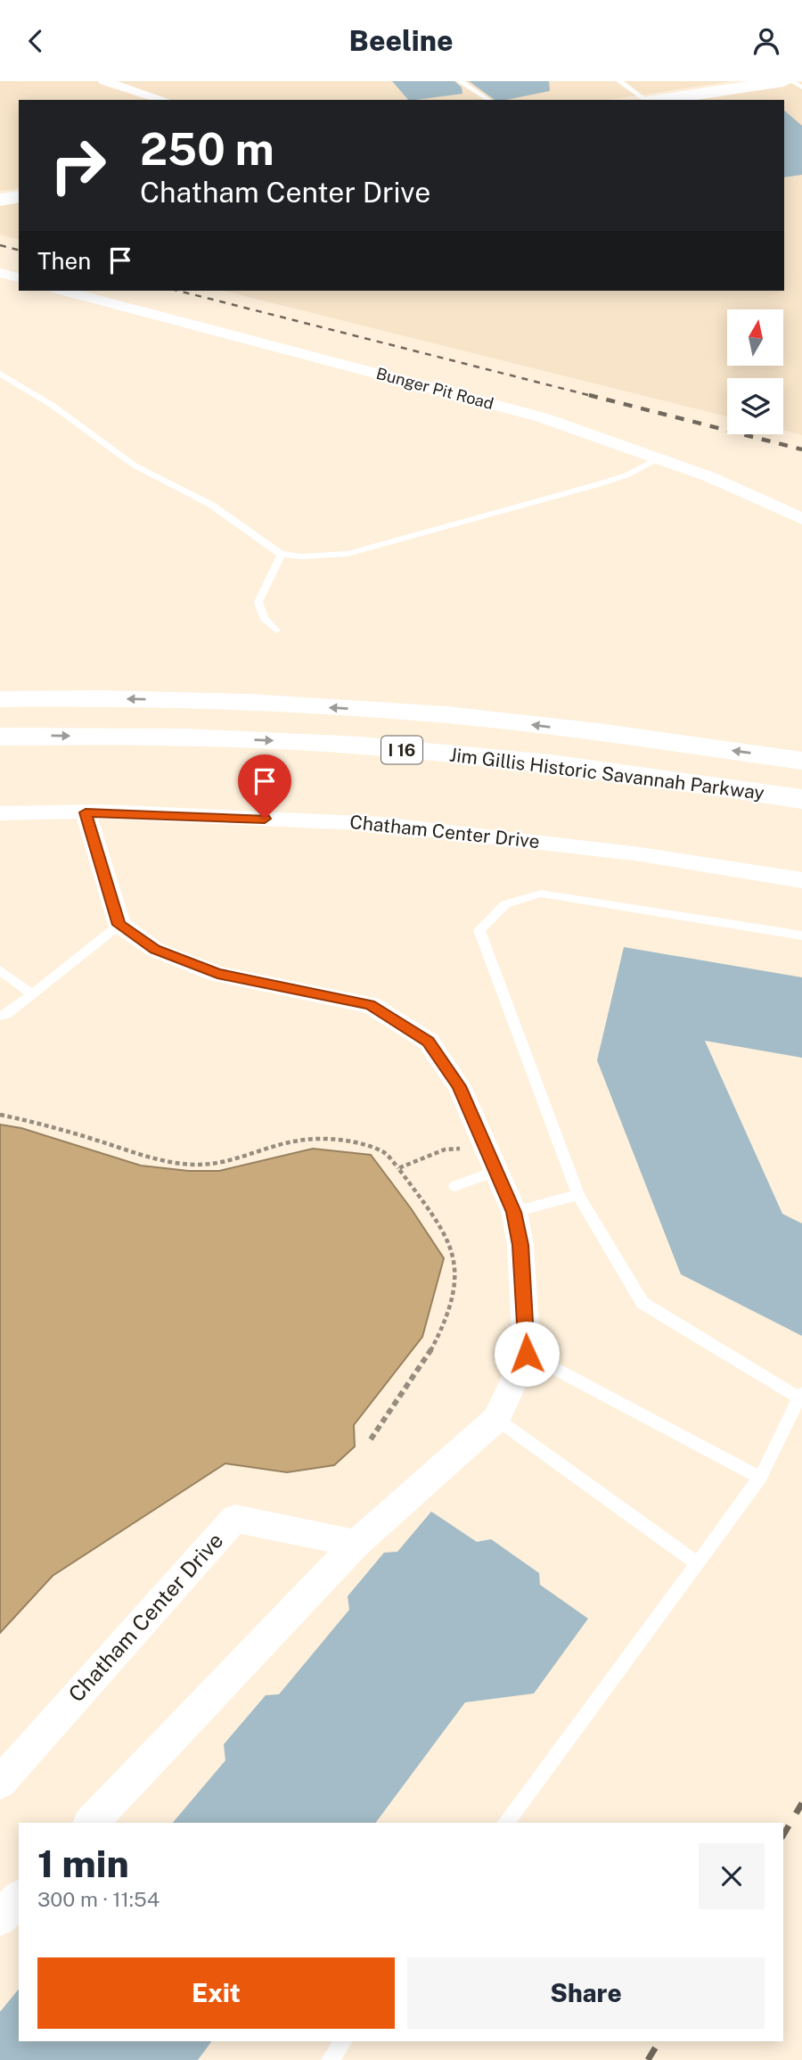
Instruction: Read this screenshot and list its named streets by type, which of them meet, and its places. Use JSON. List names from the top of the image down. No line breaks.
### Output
{"streets":{"main road":["I 16","Jim Gillis Historic Savannah Parkway"],"street":["Bunger Pit Road","Chatham Center Drive"]},"north":"top","page":{"header":"Beeline","turn":["250 m","Chatham Center Drive"],"then":"Then","heading":["1 min","300 m · 11:54"],"buttons":["Exit","Share"]}}
